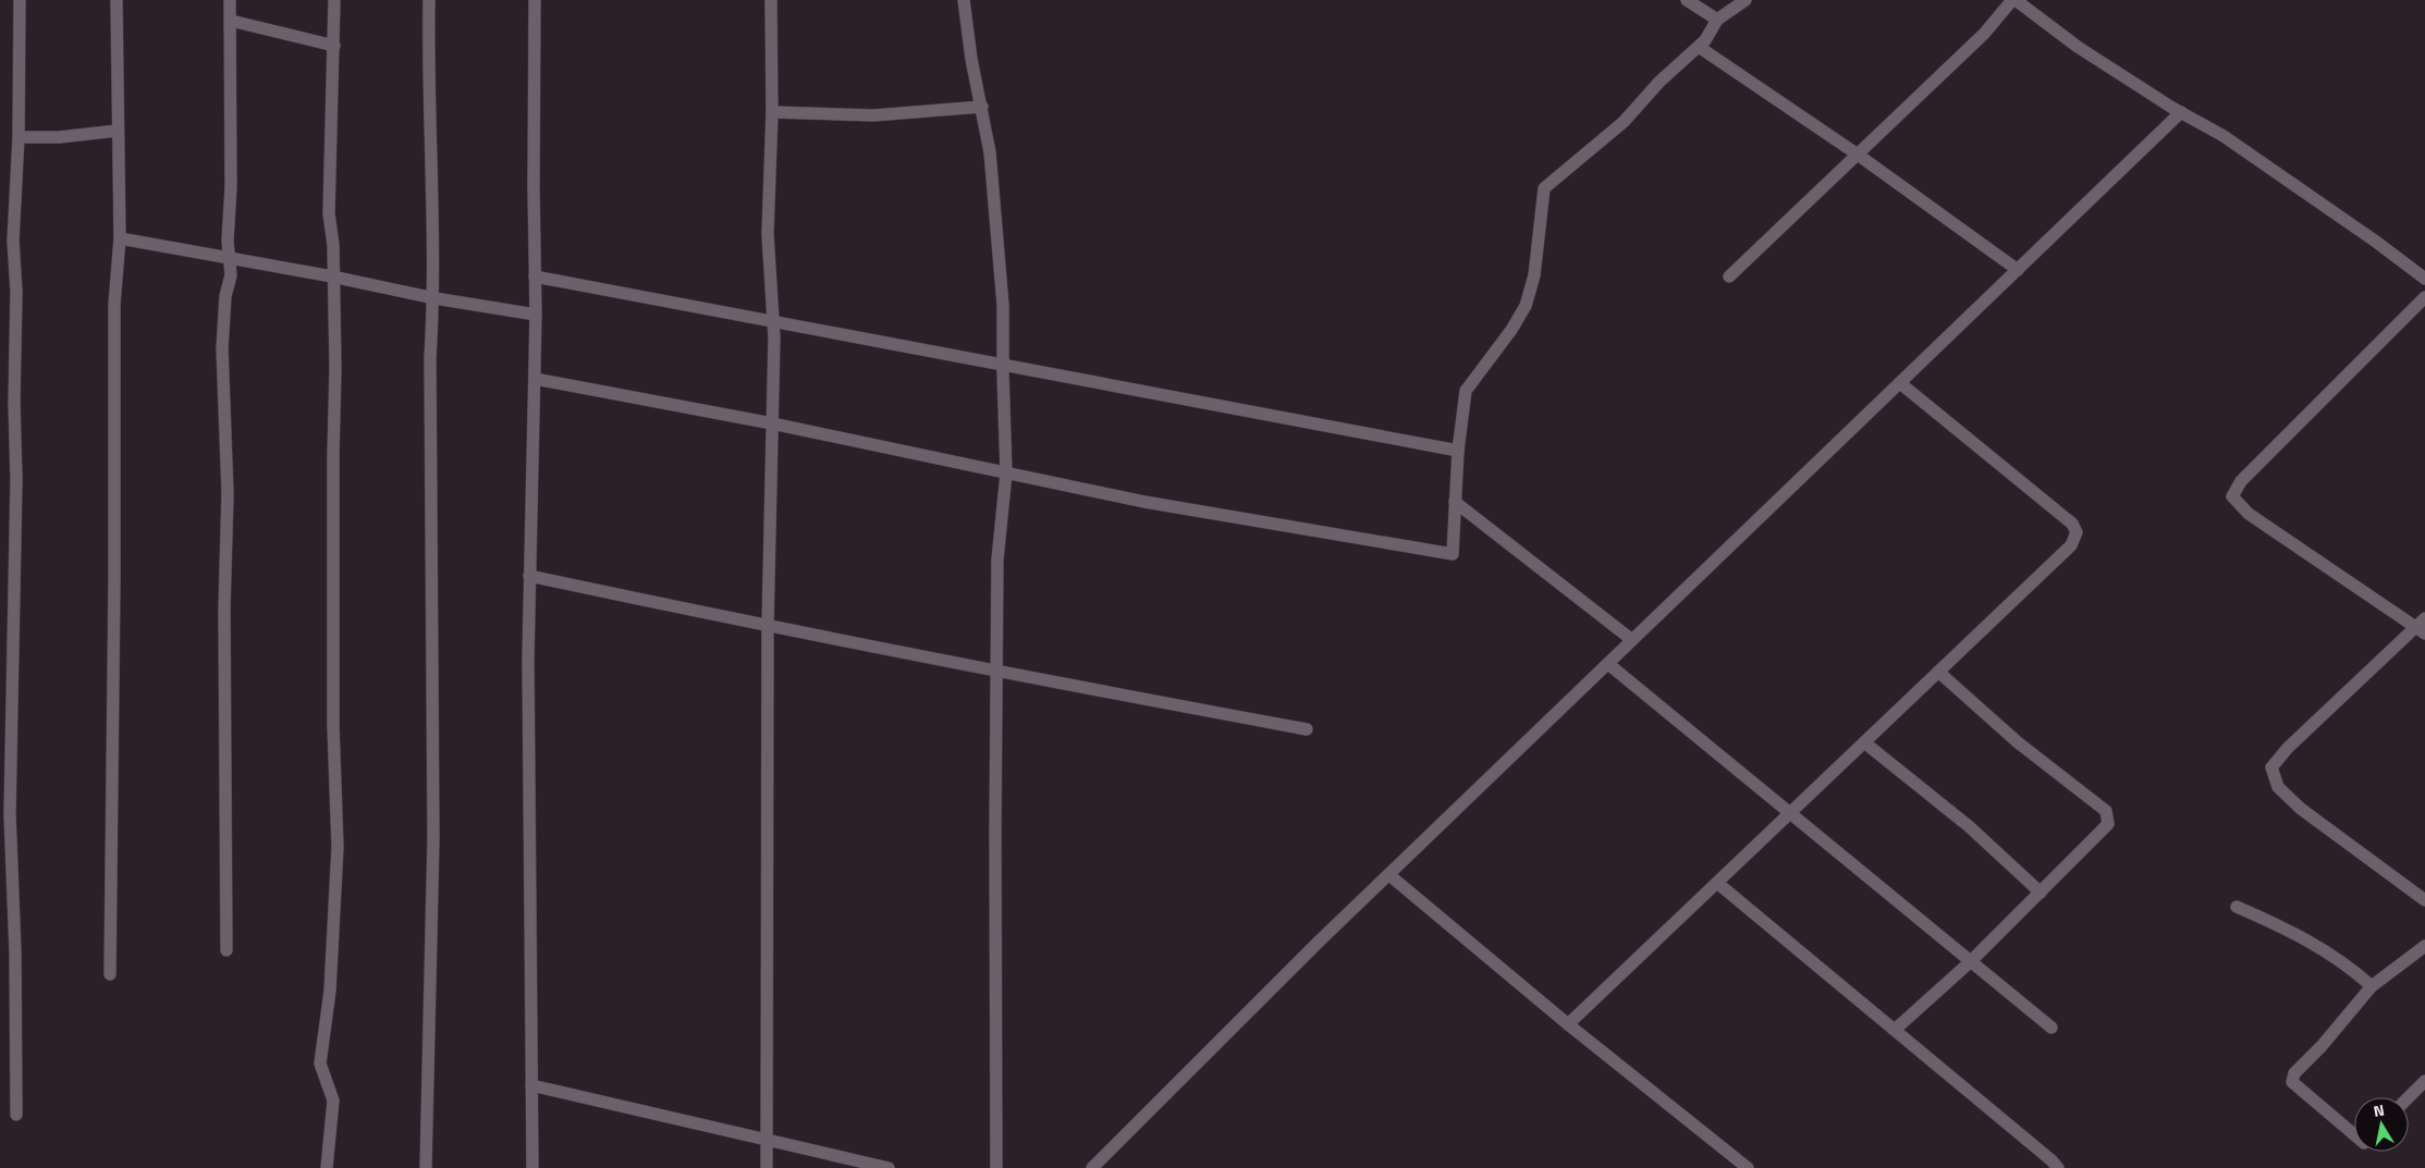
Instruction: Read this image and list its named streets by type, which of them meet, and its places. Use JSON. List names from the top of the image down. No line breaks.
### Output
{"north":"top"}
